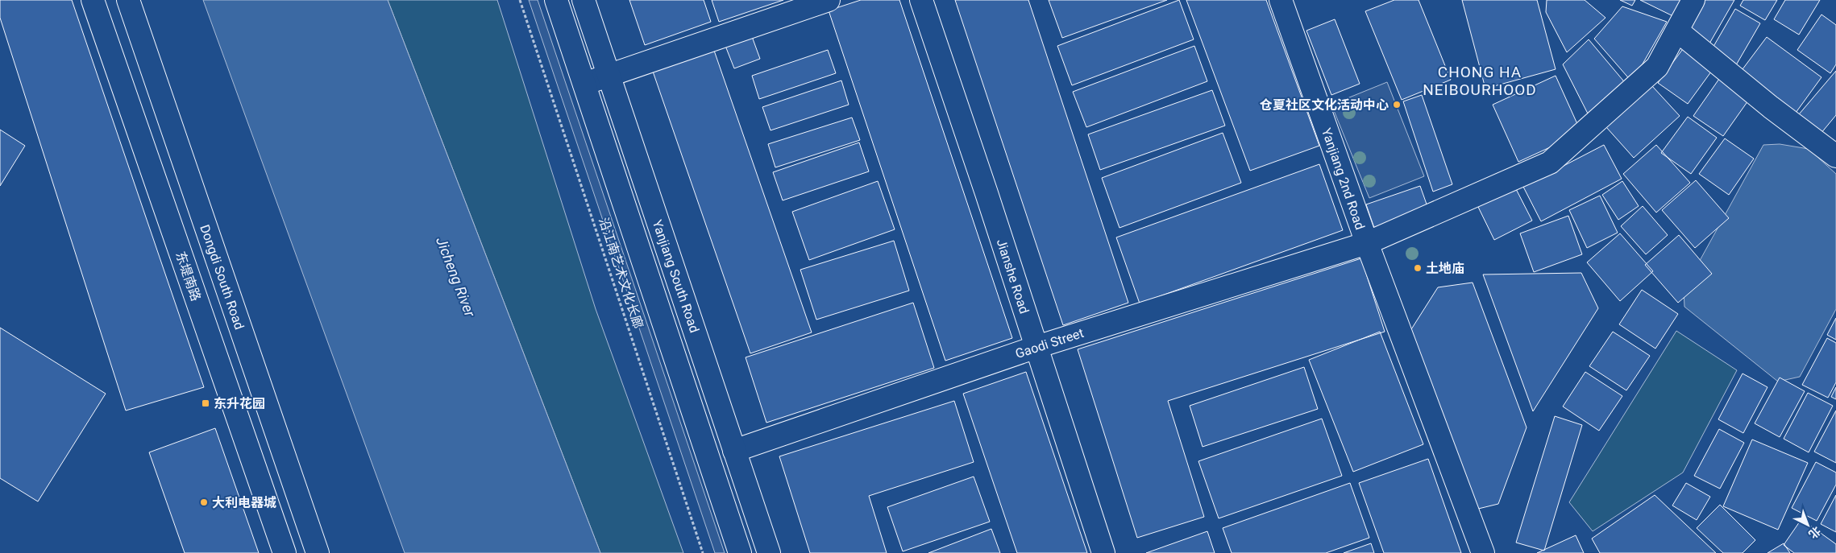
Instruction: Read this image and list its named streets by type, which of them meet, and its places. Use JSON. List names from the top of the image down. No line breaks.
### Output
{"streets":{"main road":["Yanjiang 2nd Road","东堤南路","Yanjiang South Road","Jianshe Road","Dongdi South Road","Gaodi Street"],"path":["沿江南艺术文化长廊"]},"crossings":[["Yanjiang 2nd Road","Gaodi Street"],["Yanjiang South Road","Gaodi Street"],["Jianshe Road","Gaodi Street"]],"districts":["CHONG HA NEIBOURHOOD"],"water":["Jicheng River"],"places":{"other":["仓夏社区文化活动中心","土地庙","大利电器城"],"transit":["东升花园"]},"north":"bottom right"}
